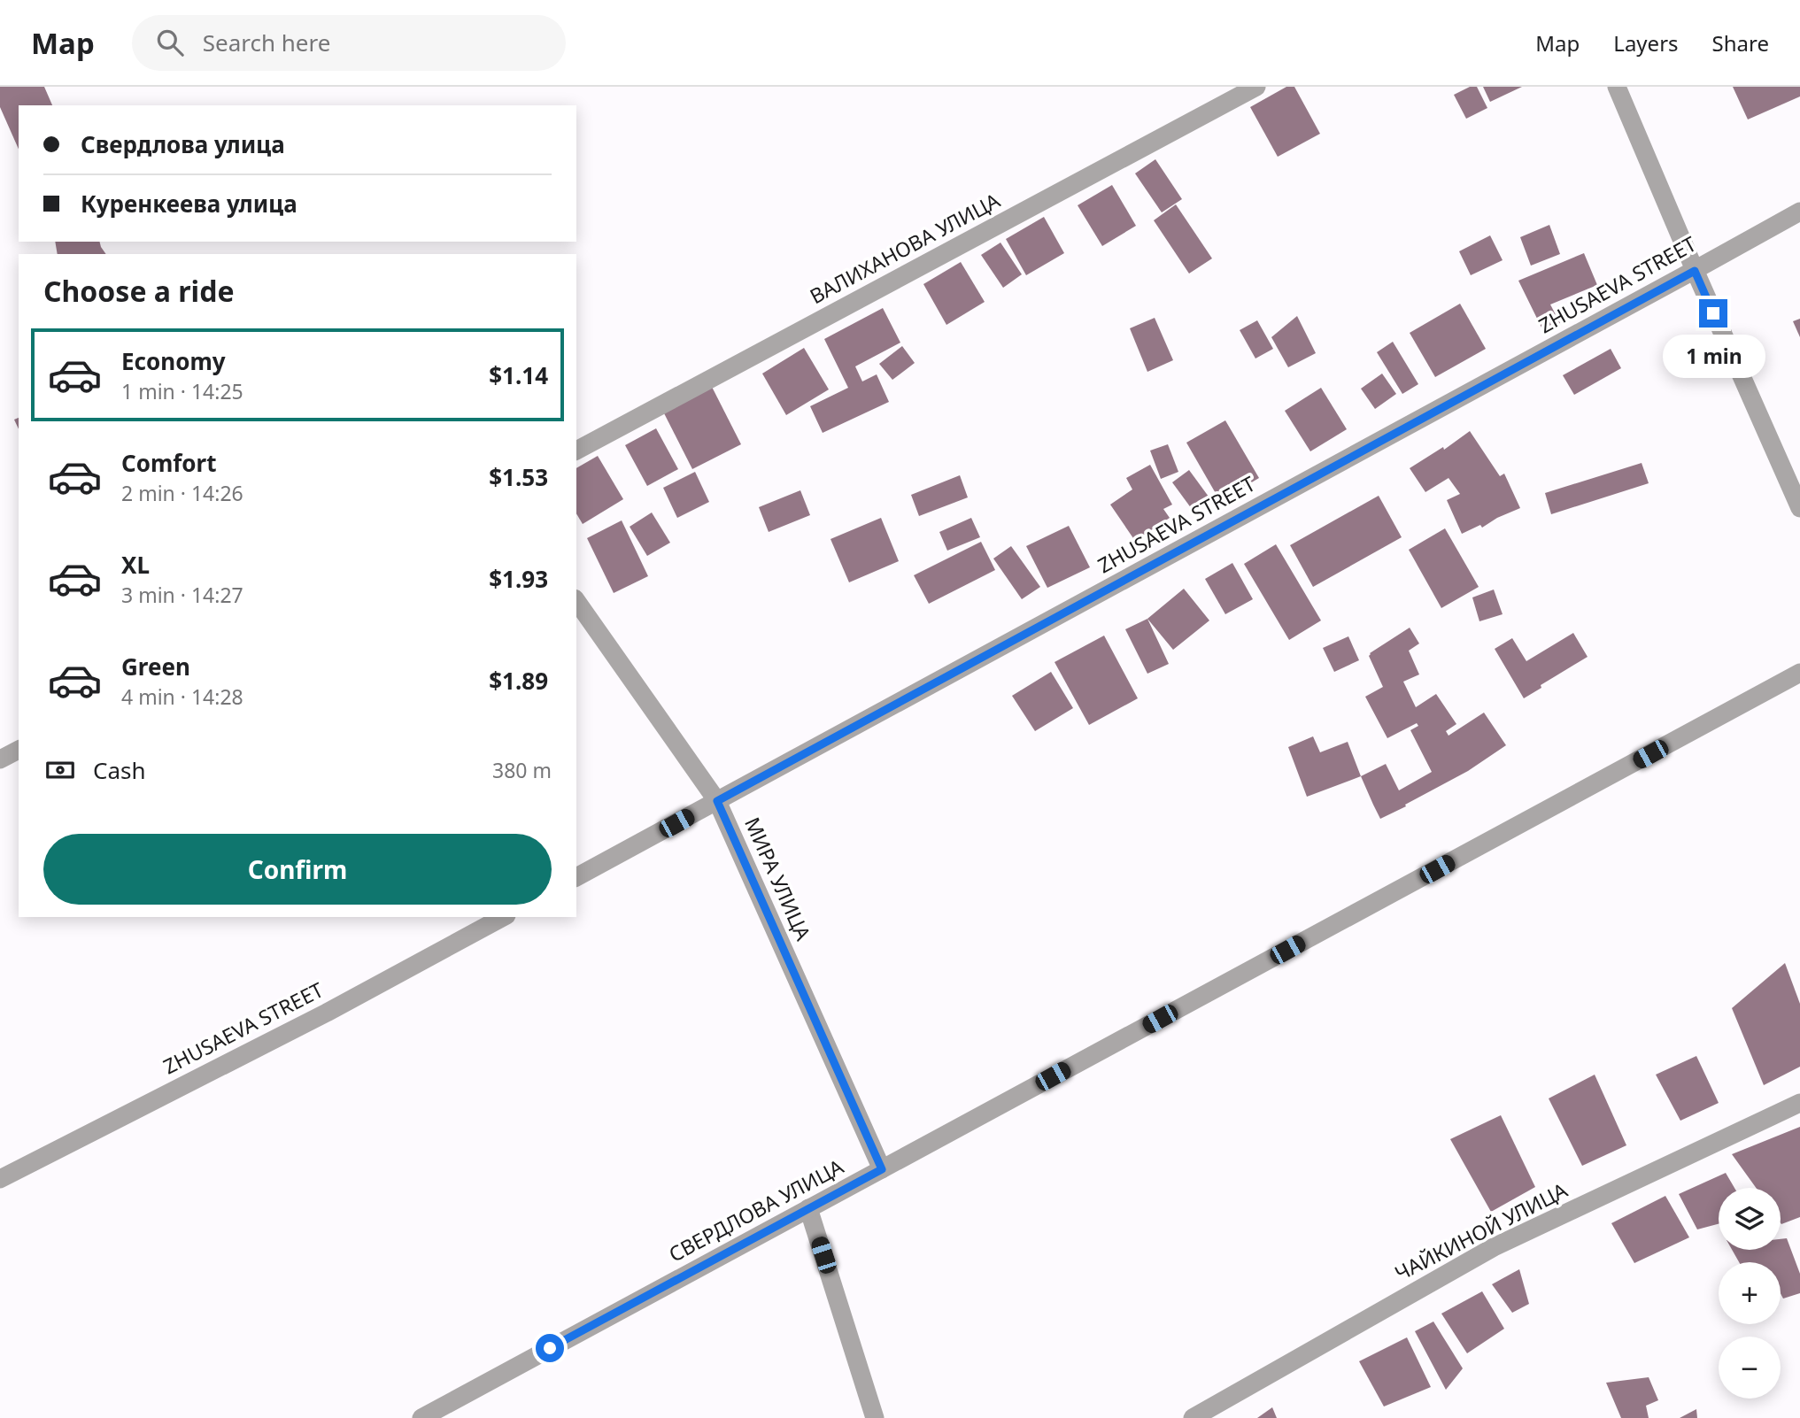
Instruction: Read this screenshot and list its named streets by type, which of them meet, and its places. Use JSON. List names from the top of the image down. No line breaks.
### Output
{"streets":{"street":["ВАЛИХАНОВА УЛИЦА","ZHUSAEVA STREET","МИРА УЛИЦА","СВЕРДЛОВА УЛИЦА","ЧАЙКИНОЙ УЛИЦА"]},"crossings":[["ZHUSAEVA STREET","МИРА УЛИЦА"],["МИРА УЛИЦА","СВЕРДЛОВА УЛИЦА"]],"page":{"header":"Map","search":"Search here","nav":["Map","Layers","Share"],"banner":["Свердлова улица","Куренкеева улица"],"heading":"Choose a ride","list":[{"name":"Economy","note":"1 min · 14:25","value":"$1.14"},{"name":"Comfort","note":"2 min · 14:26","value":"$1.53"},{"name":"XL","note":"3 min · 14:27","value":"$1.93"},{"name":"Green","note":"4 min · 14:28","value":"$1.89"}],"bubble":"1 min","pay":["Cash","380 m"],"buttons":"Confirm","map_buttons":["+","−"]}}
